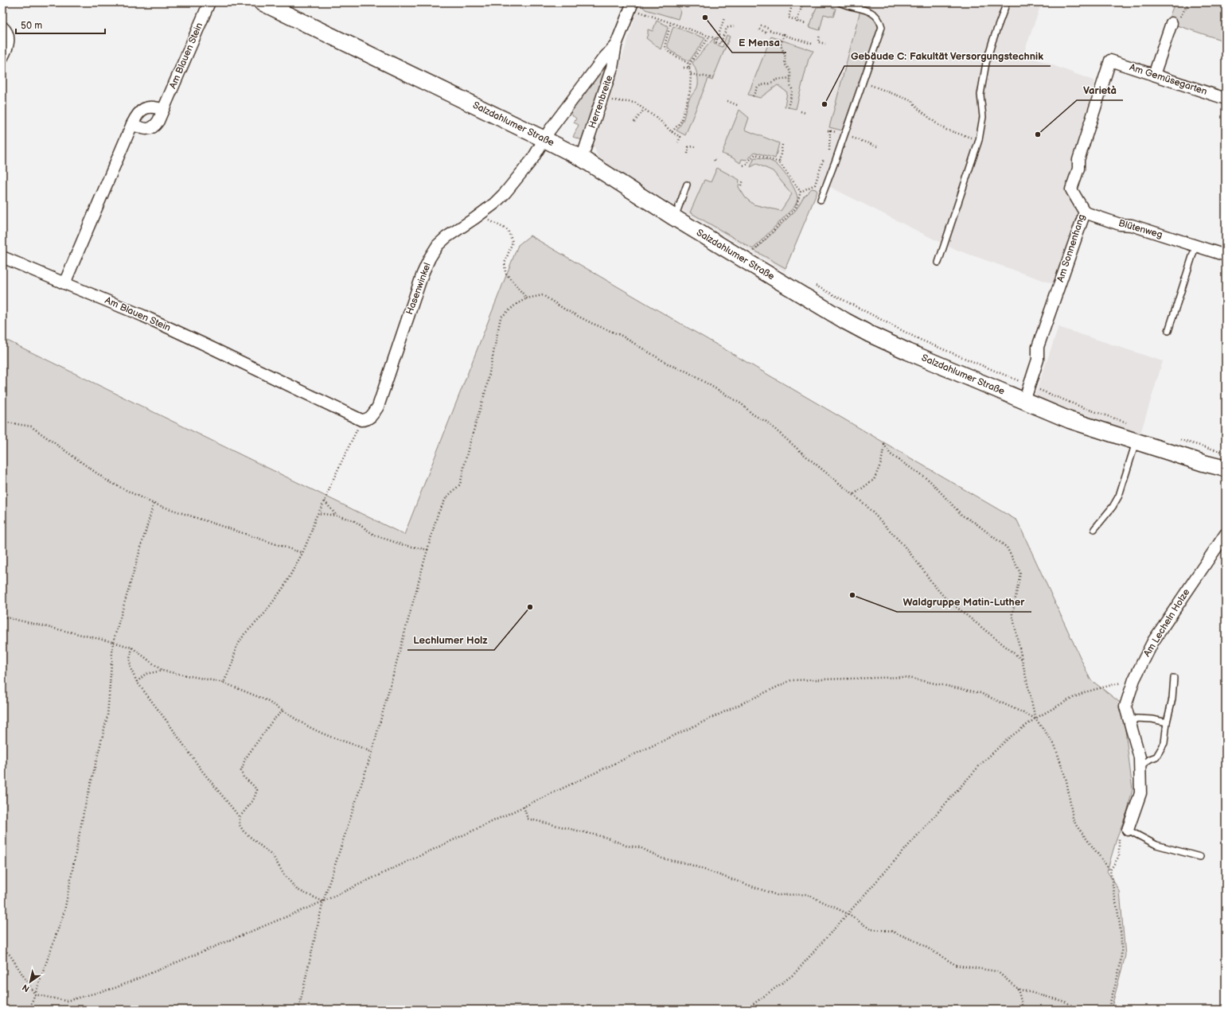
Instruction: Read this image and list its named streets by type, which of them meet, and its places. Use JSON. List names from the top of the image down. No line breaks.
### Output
{"streets":{"main road":["Salzdahlumer Straße"],"street":["Am Blauen Stein","Am Gemüsegarten","Herrenbreite","Blütenweg","Am Sonnenhang","Hasenwinkel","Am Lecheln Holze"]},"crossings":[["Am Blauen Stein","Hasenwinkel"],["Am Gemüsegarten","Am Sonnenhang"],["Herrenbreite","Salzdahlumer Straße"],["Herrenbreite","Hasenwinkel"],["Salzdahlumer Straße","Am Sonnenhang"],["Salzdahlumer Straße","Hasenwinkel"],["Blütenweg","Am Sonnenhang"]],"places":["E Mensa","Gebäude C: Fakultät Versorgungstechnik","Varietà","Waldgruppe Matin-Luther","Lechlumer Holz"],"scale_bar":"50 m","north":"bottom left"}
